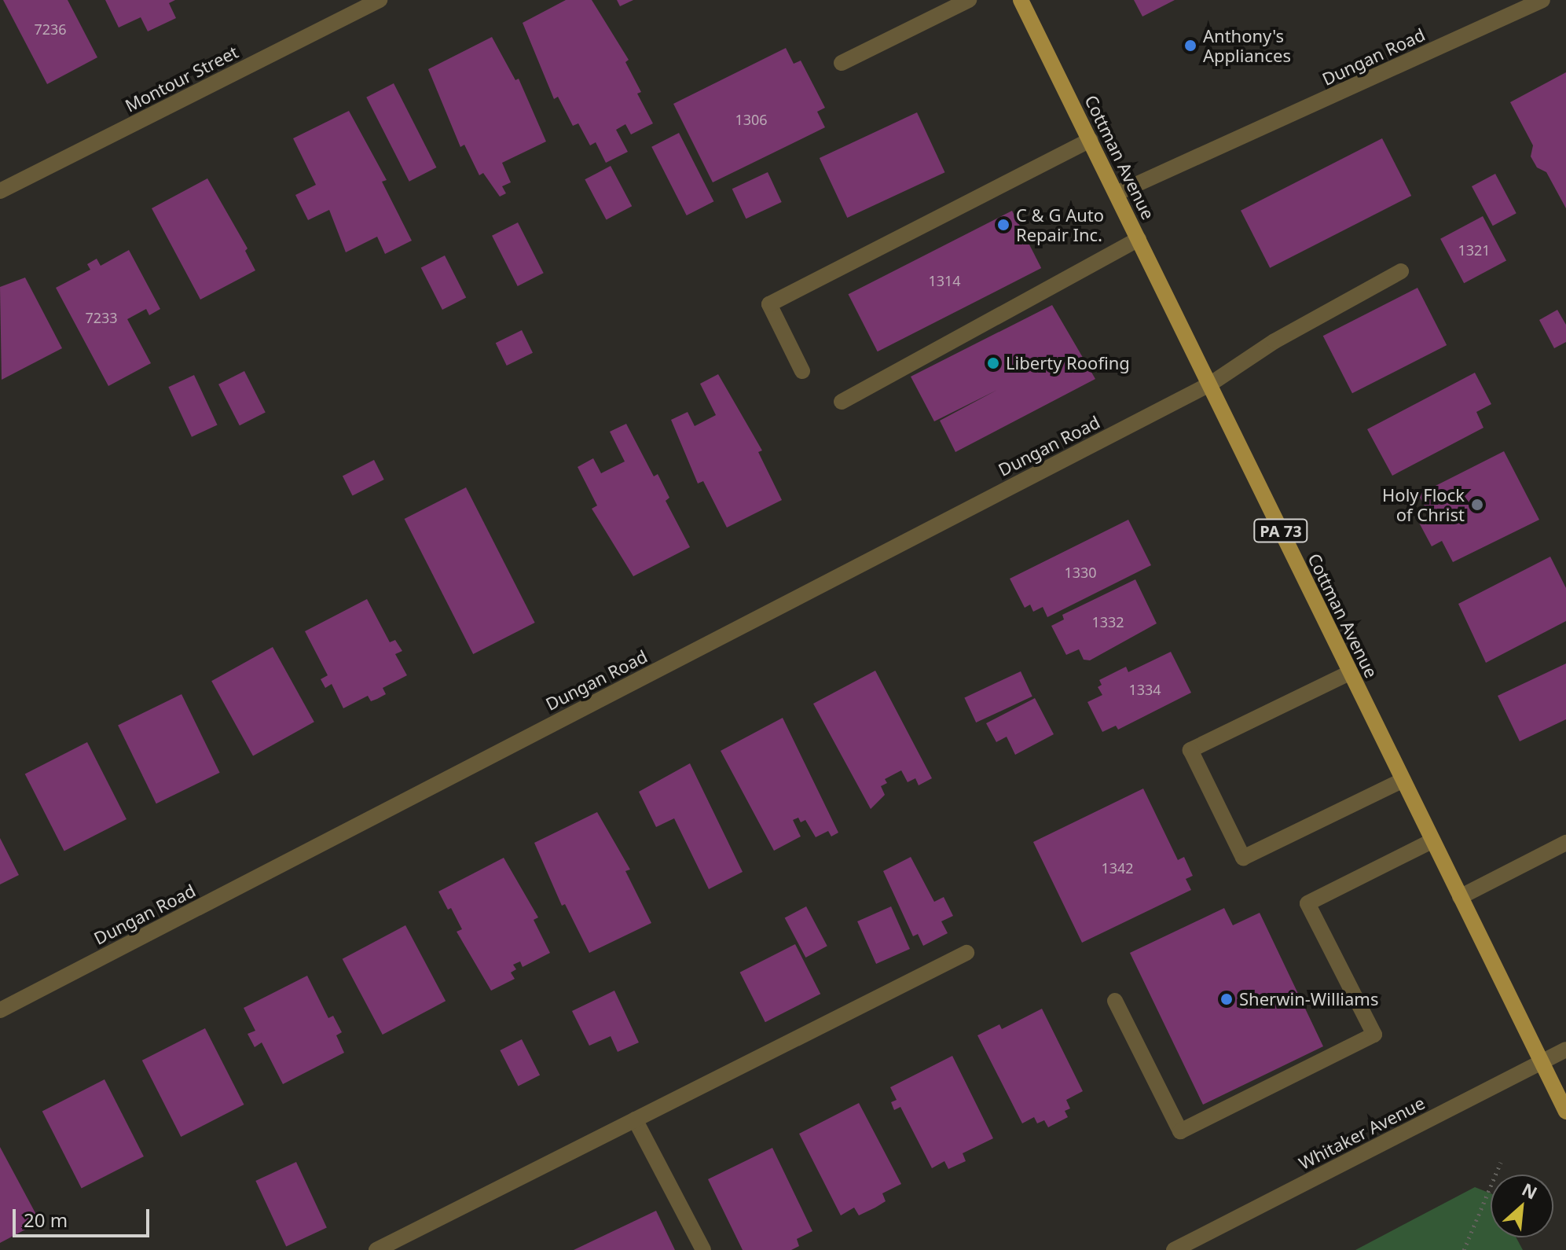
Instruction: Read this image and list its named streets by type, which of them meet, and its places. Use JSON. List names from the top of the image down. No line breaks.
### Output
{"streets":{"main road":["Cottman Avenue","PA 73"],"street":["Dungan Road","Montour Street","Whitaker Avenue"]},"crossings":[["Dungan Road","Cottman Avenue"],["Cottman Avenue","Whitaker Avenue"]],"places":["Anthony's Appliances","C & G Auto Repair Inc.","Liberty Roofing","Holy Flock of Christ","Sherwin-Williams"],"house_numbers":["7236","1306","1321","1314","7233","1330","1332","1334","1342"],"scale_bar":"20 m","north":"top right"}
